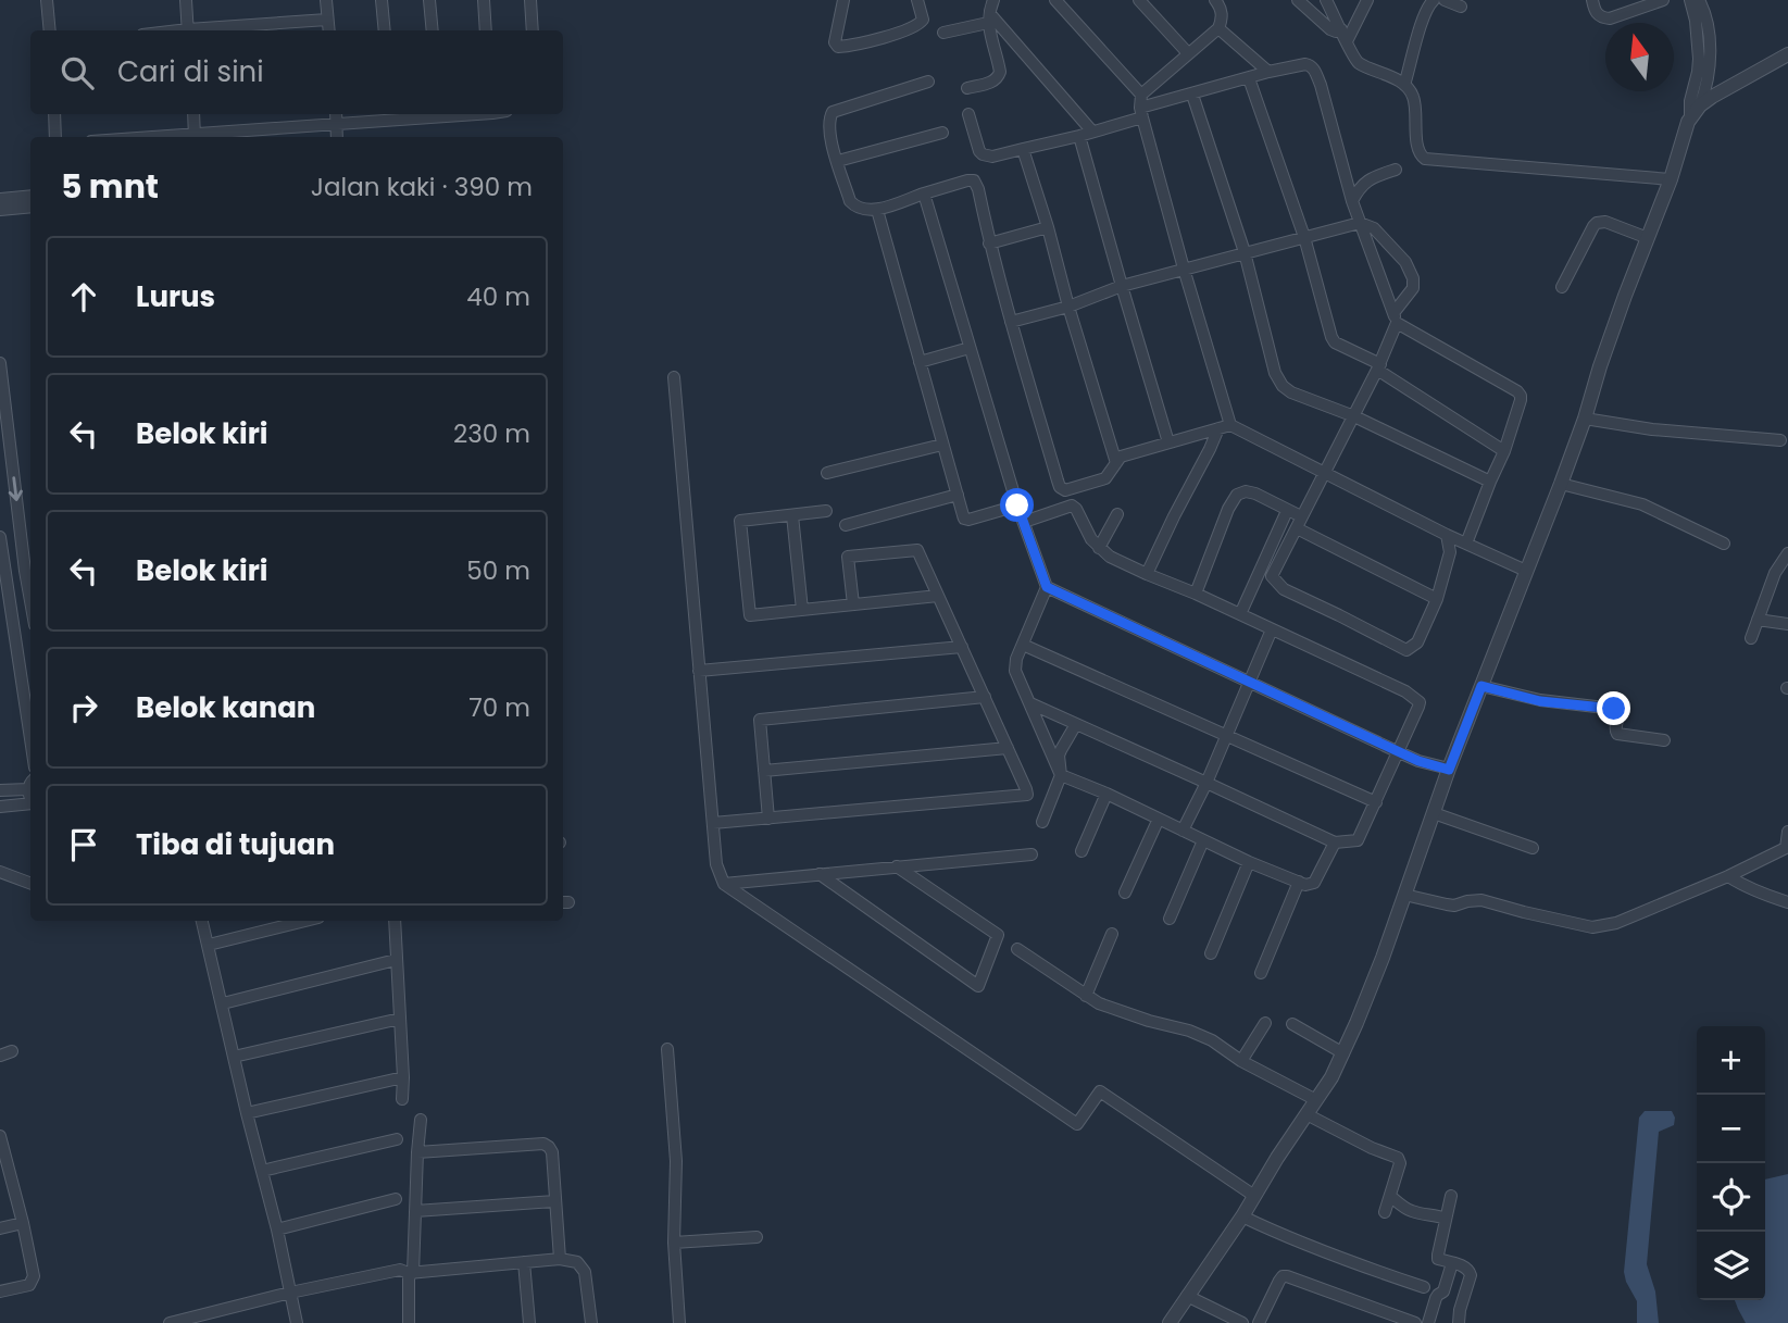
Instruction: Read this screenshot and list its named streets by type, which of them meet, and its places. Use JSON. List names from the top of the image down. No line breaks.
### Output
{"north":"top","page":{"search":"Cari di sini","heading":["5 mnt","Jalan kaki · 390 m"],"list":[["Lurus","40 m"],["Belok kiri","230 m"],["Belok kiri","50 m"],["Belok kanan","70 m"],"Tiba di tujuan"],"map_buttons":["+","−"]}}
